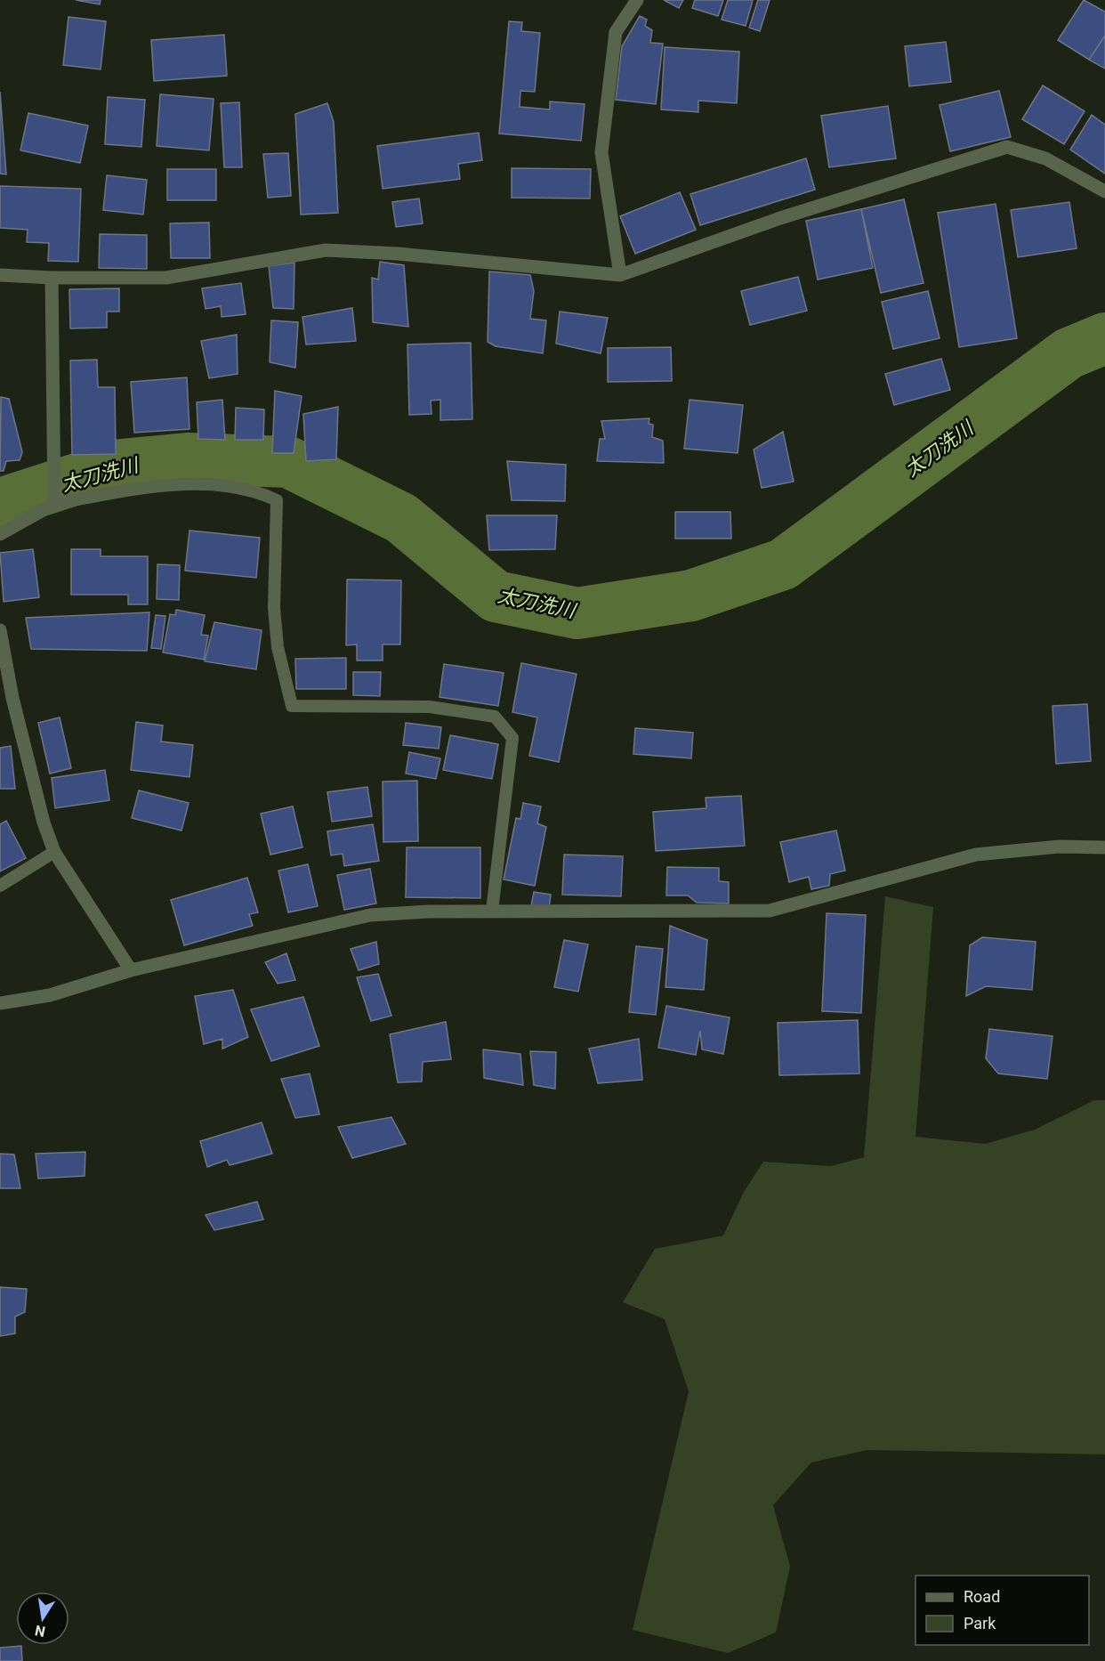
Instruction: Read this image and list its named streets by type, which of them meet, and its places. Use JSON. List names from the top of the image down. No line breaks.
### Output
{"water":["太刀洗川"],"legend":["Road","Park"],"north":"bottom"}
